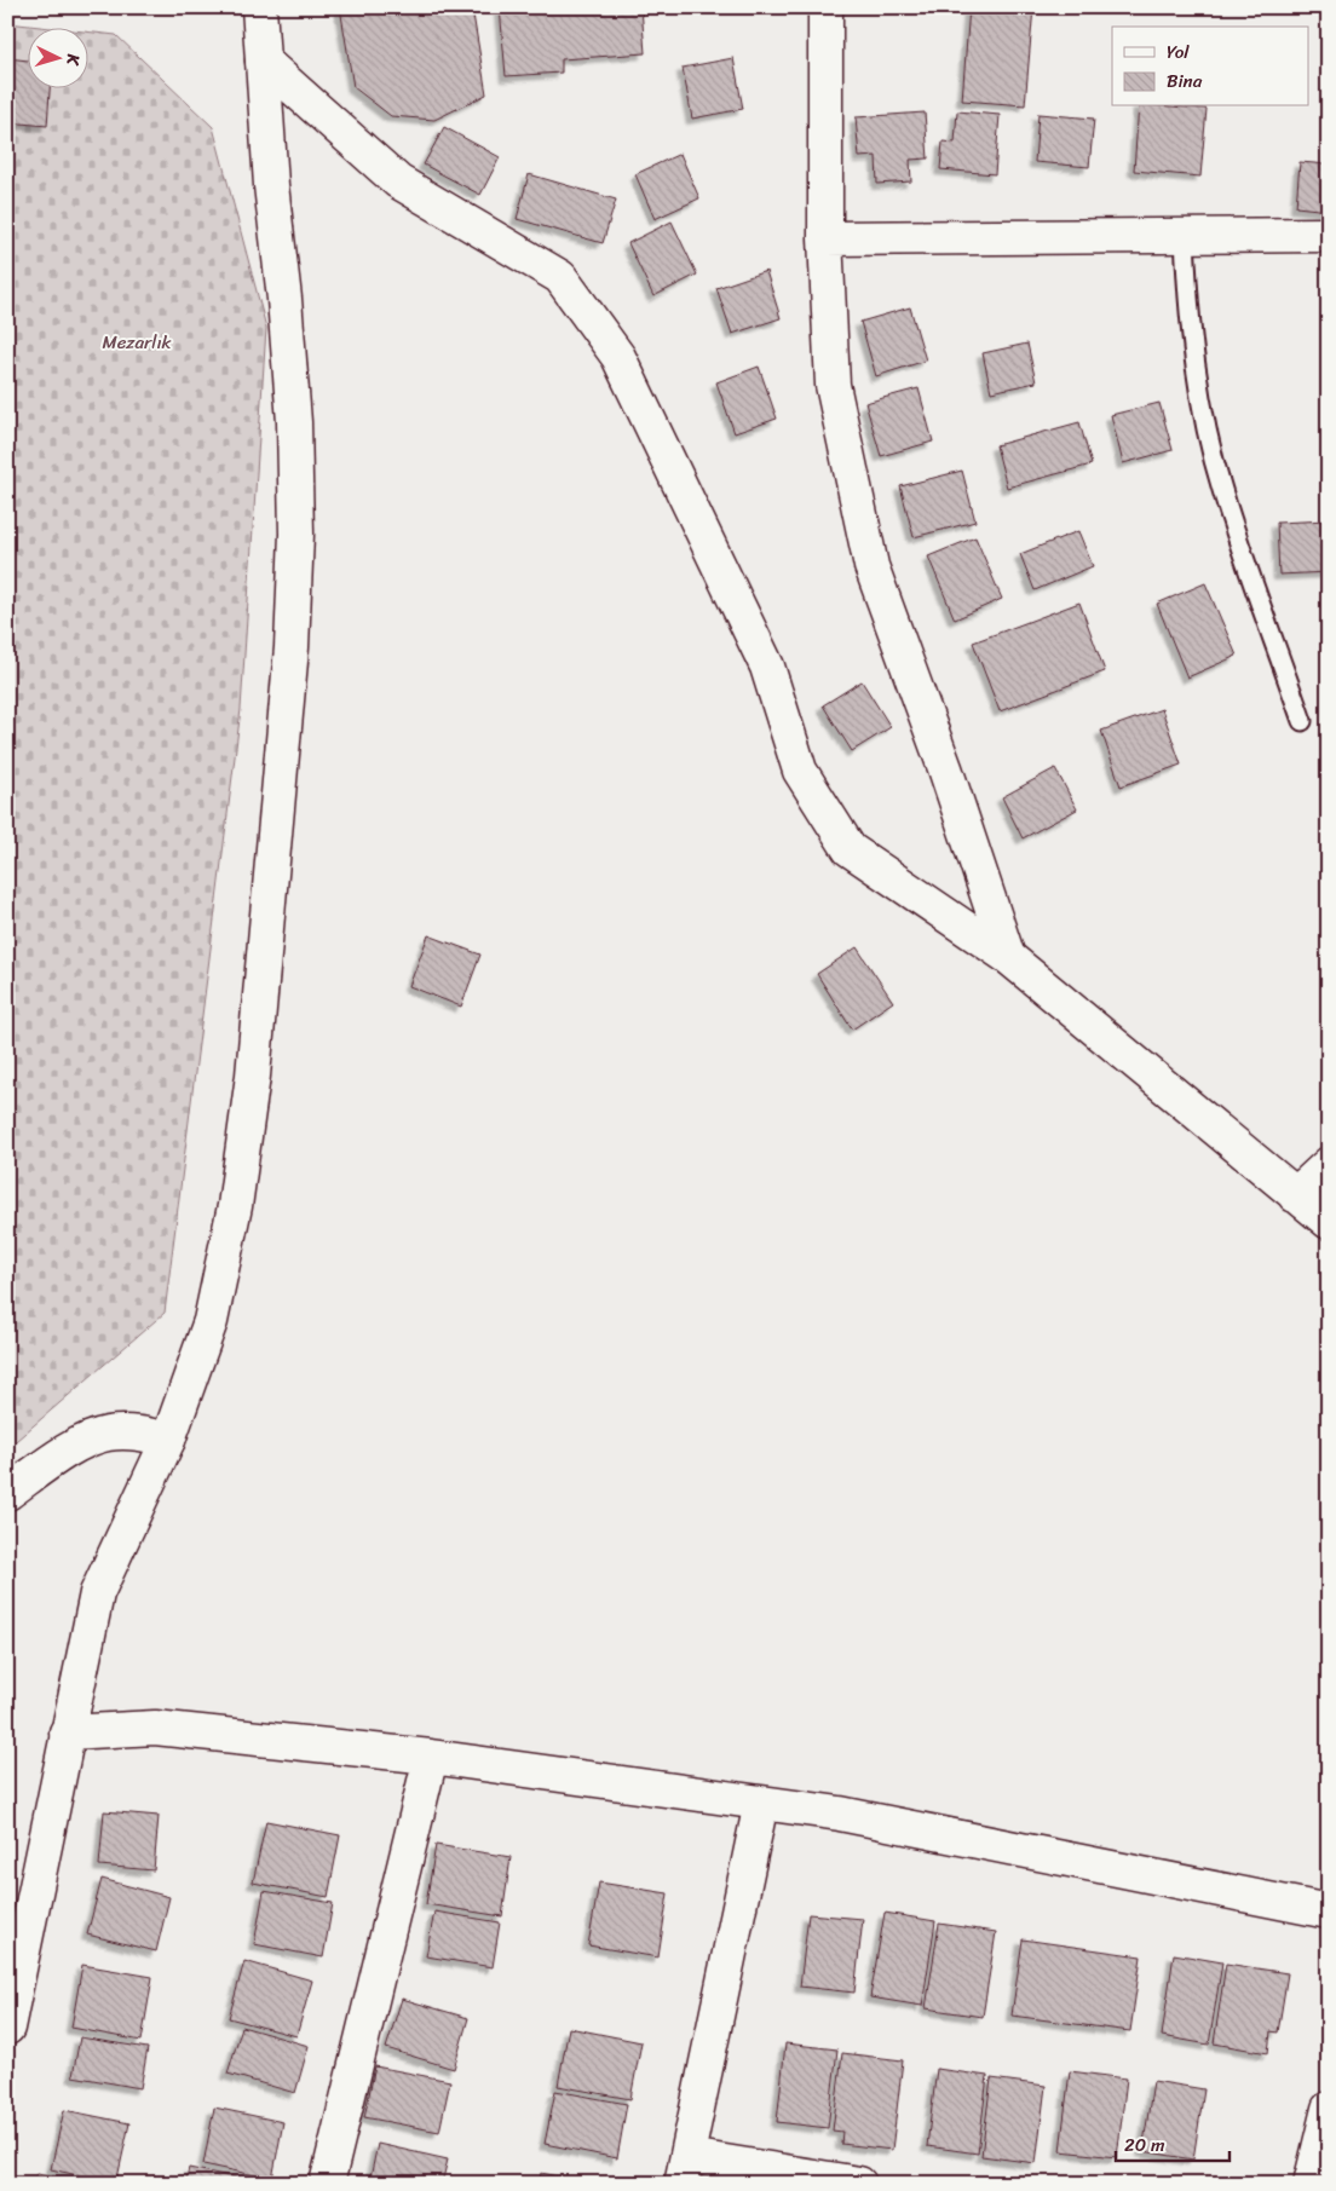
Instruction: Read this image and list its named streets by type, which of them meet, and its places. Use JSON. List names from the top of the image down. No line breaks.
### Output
{"parks":["Mezarlık"],"legend":["Yol","Bina"],"scale_bar":"20 m","north":"right"}
